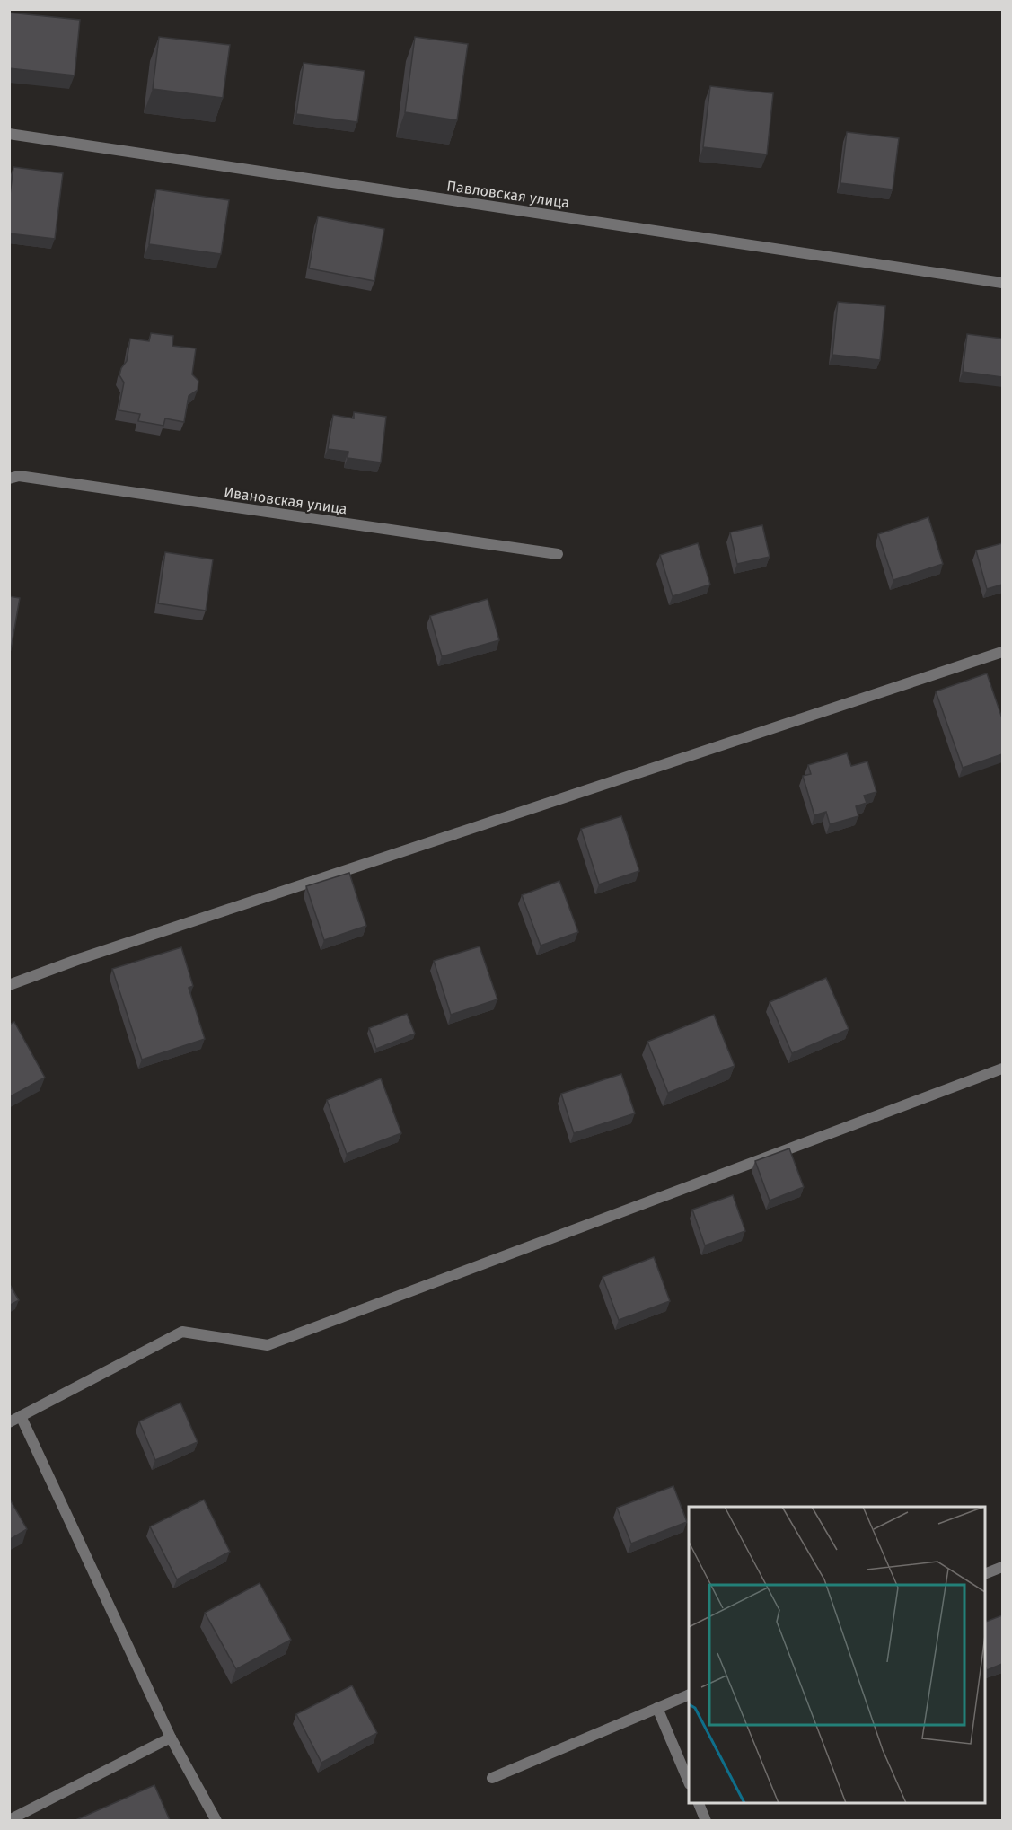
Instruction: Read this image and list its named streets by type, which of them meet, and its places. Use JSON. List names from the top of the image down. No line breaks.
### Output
{"streets":{"street":["Павловская улица","Ивановская улица"]}}
